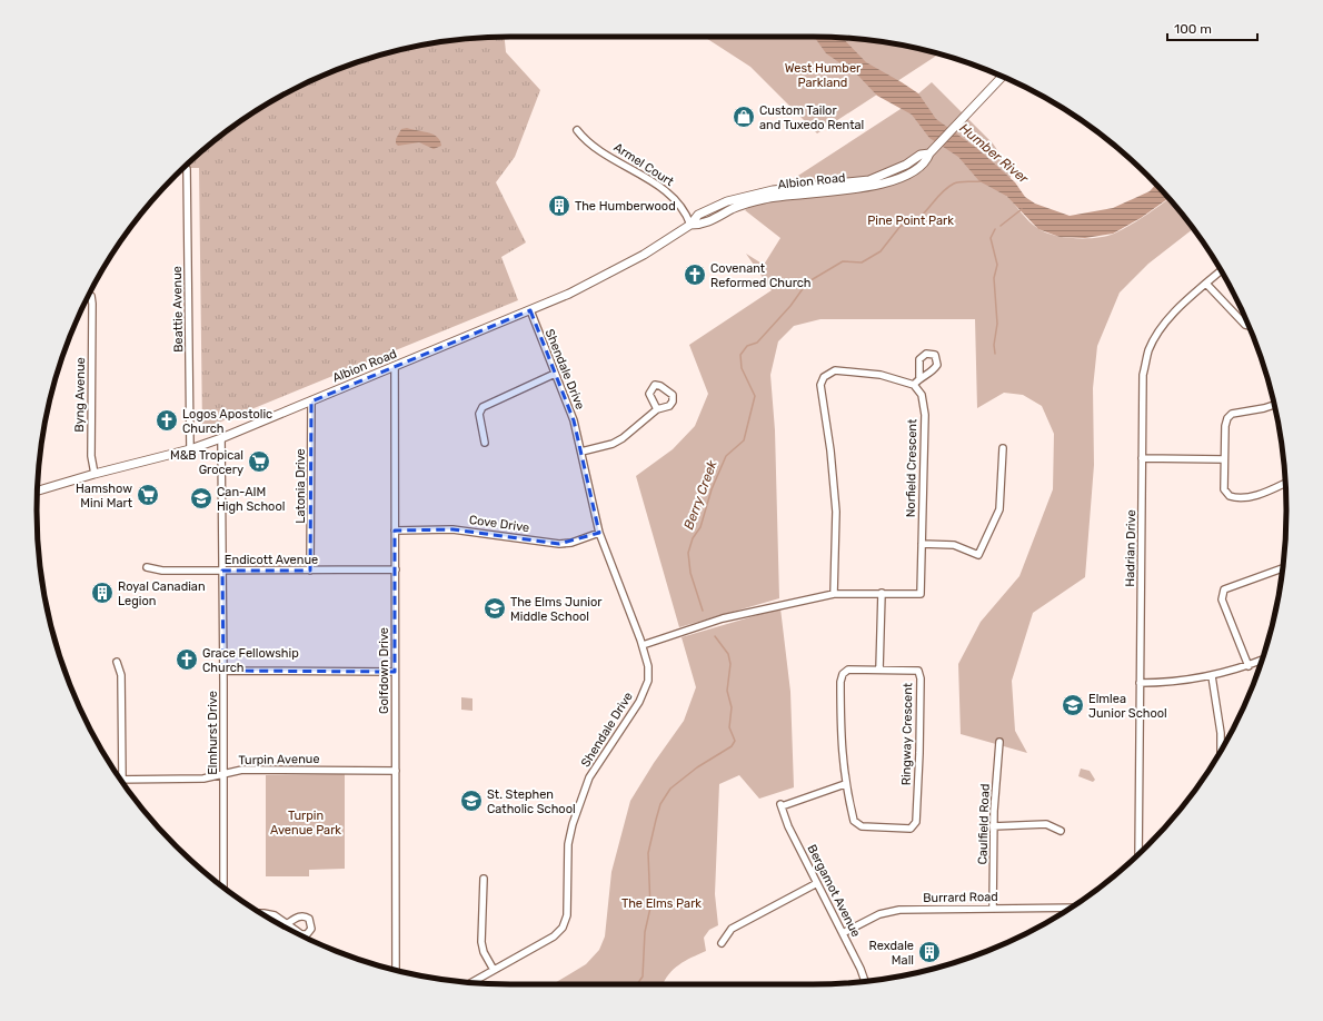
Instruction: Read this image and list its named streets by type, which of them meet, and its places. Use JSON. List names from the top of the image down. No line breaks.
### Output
{"streets":{"main road":["Albion Road"],"street":["Armel Court","Beattie Avenue","Shendale Drive","Byng Avenue","Norfield Crescent","Latonia Drive","Cove Drive","Hadrian Drive","Endicott Avenue","Golfdown Drive","Elmhurst Drive","Ringway Crescent","Turpin Avenue","Caulfield Road","Bergamot Avenue","Burrard Road"]},"crossings":[["Armel Court","Albion Road"],["Albion Road","Beattie Avenue"],["Albion Road","Shendale Drive"],["Albion Road","Byng Avenue"],["Albion Road","Latonia Drive"],["Albion Road","Golfdown Drive"],["Albion Road","Elmhurst Drive"],["Shendale Drive","Norfield Crescent"],["Shendale Drive","Cove Drive"],["Latonia Drive","Endicott Avenue"],["Cove Drive","Golfdown Drive"],["Endicott Avenue","Golfdown Drive"],["Endicott Avenue","Elmhurst Drive"],["Golfdown Drive","Turpin Avenue"],["Elmhurst Drive","Turpin Avenue"],["Ringway Crescent","Bergamot Avenue"],["Caulfield Road","Burrard Road"],["Bergamot Avenue","Burrard Road"]],"water":["Humber River","Berry Creek"],"parks":["West Humber Parkland","Pine Point Park","Turpin Avenue Park","The Elms Park"],"places":{"shop":["Custom Tailor and Tuxedo Rental"],"building":["The Humberwood","Royal Canadian Legion","Rexdale Mall"],"church":["Covenant Reformed Church","Logos Apostolic Church","Grace Fellowship Church"],"supermarket":["M&B Tropical Grocery","Hamshow Mini Mart"],"school or university":["Can-AIM High School","The Elms Junior Middle School","Elmlea Junior School","St. Stephen Catholic School"]},"scale_bar":"100 m"}
